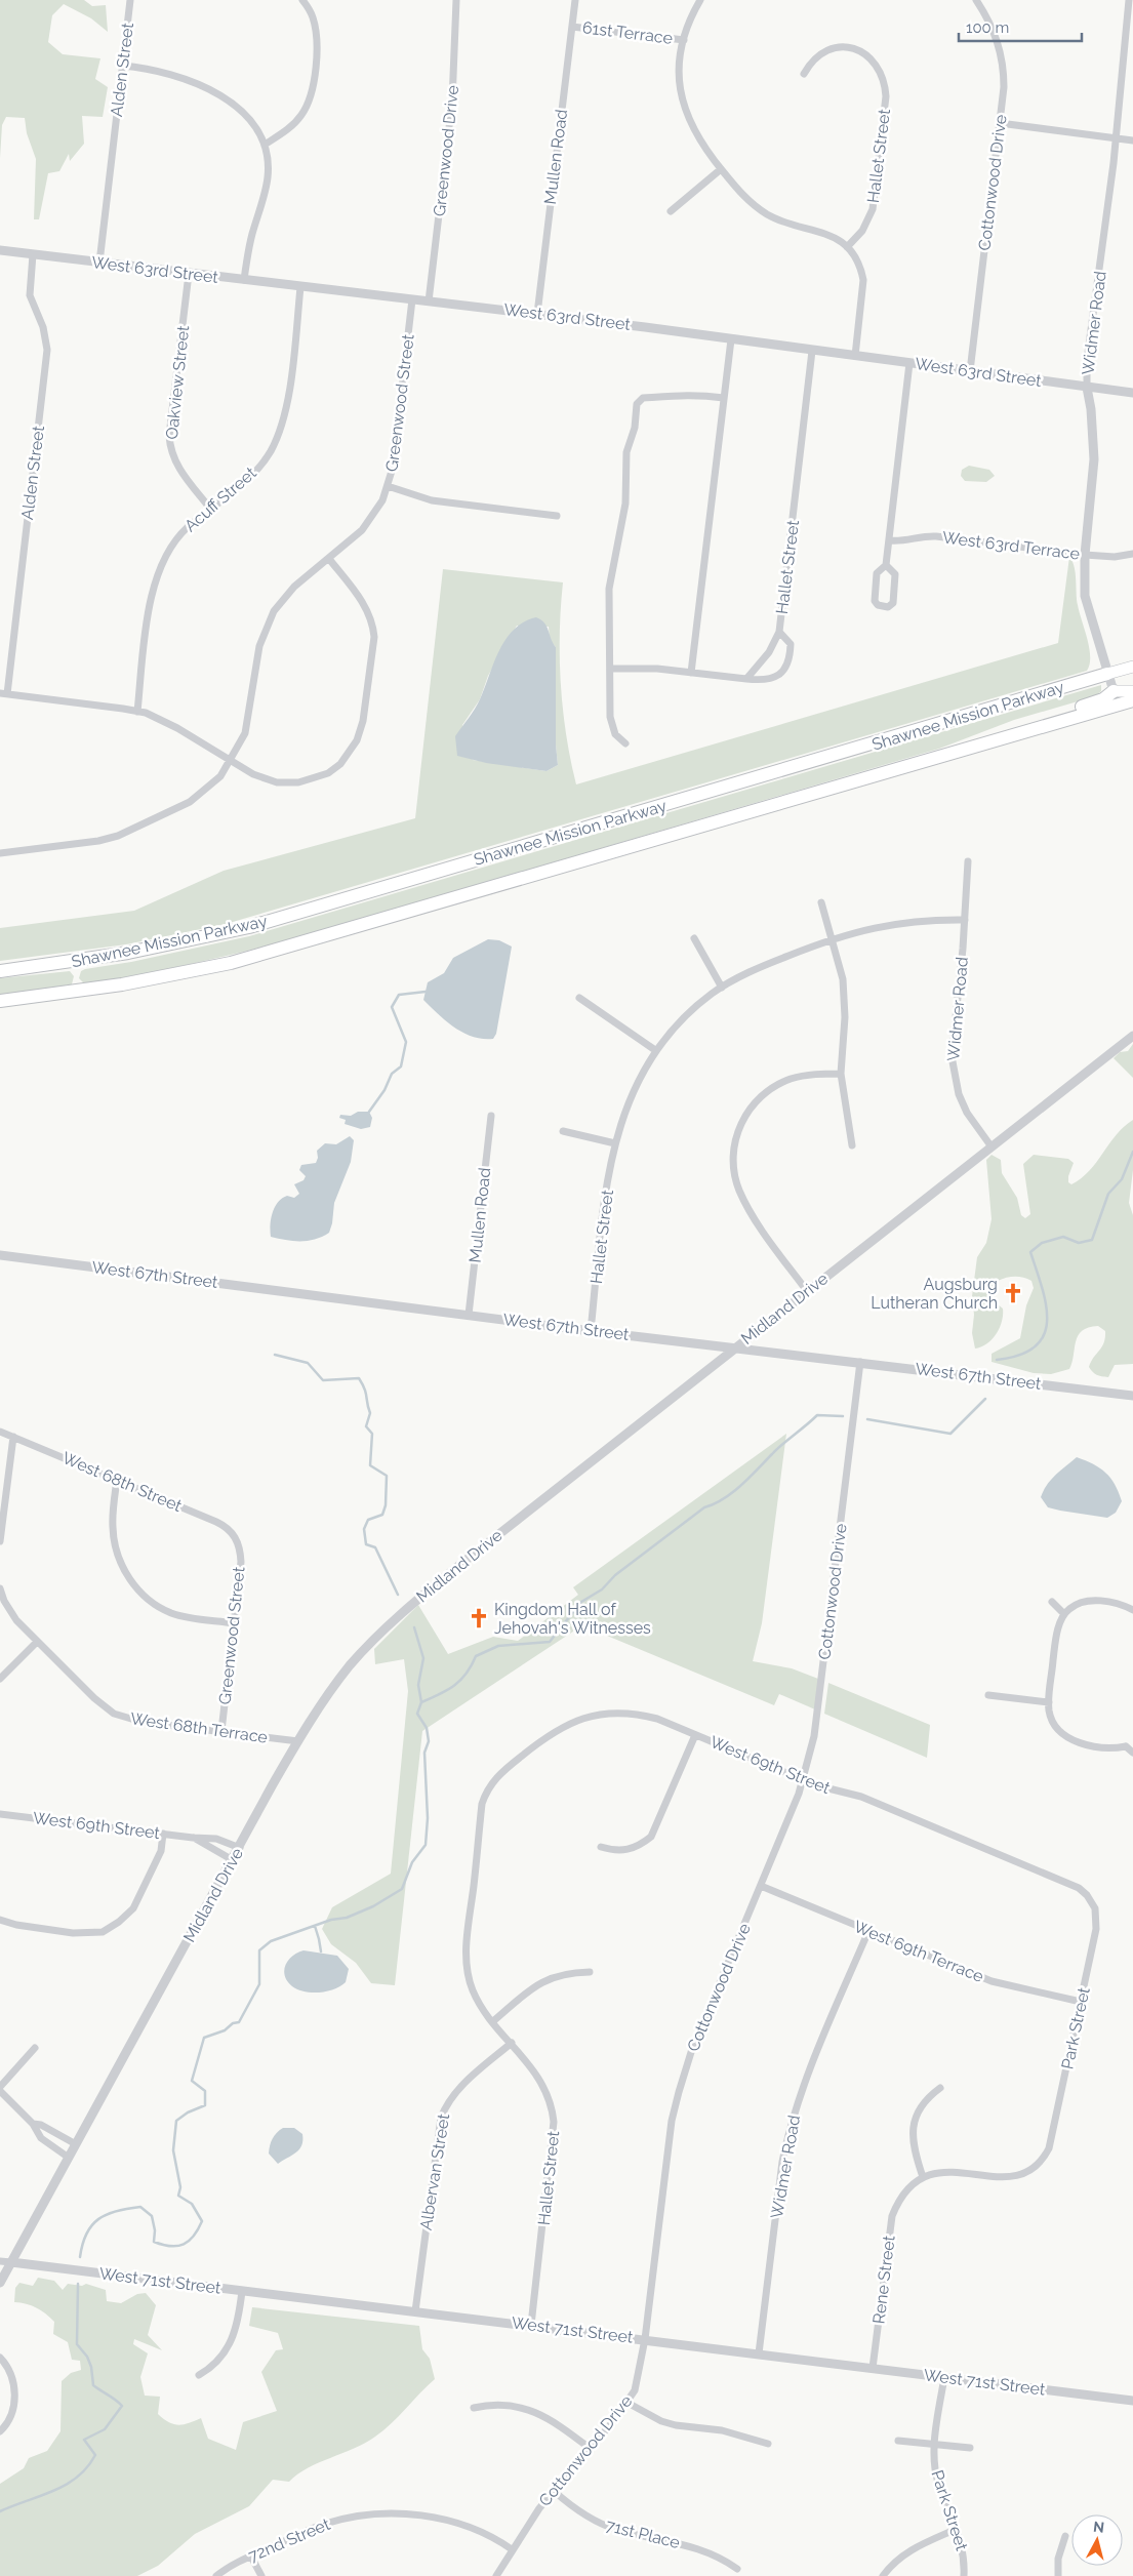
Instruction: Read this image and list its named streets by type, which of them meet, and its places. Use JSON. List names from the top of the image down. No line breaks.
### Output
{"streets":{"highway":["Shawnee Mission Parkway"],"street":["61st Terrace","Alden Street","Greenwood Drive","Hallet Street","Mullen Road","Cottonwood Drive","West 63rd Street","Widmer Road","Oakview Street","Greenwood Street","Acuff Street","West 63rd Terrace","West 67th Street","Midland Drive","West 68th Street","West 68th Terrace","West 69th Street","West 69th Terrace","Park Street","Albervan Street","Rene Street","West 71st Street","71st Place","72nd Street"]},"crossings":[["61st Terrace","Mullen Road"],["Alden Street","West 63rd Street"],["Greenwood Drive","West 63rd Street"],["Hallet Street","West 63rd Street"],["Hallet Street","Widmer Road"],["Hallet Street","West 67th Street"],["Hallet Street","Albervan Street"],["Hallet Street","West 71st Street"],["Mullen Road","West 63rd Street"],["Mullen Road","West 67th Street"],["Cottonwood Drive","West 63rd Street"],["Cottonwood Drive","West 67th Street"],["Cottonwood Drive","West 69th Street"],["Cottonwood Drive","West 69th Terrace"],["Cottonwood Drive","West 71st Street"],["Cottonwood Drive","71st Place"],["Cottonwood Drive","72nd Street"],["West 63rd Street","Widmer Road"],["West 63rd Street","Oakview Street"],["West 63rd Street","Greenwood Street"],["West 63rd Street","Acuff Street"],["Widmer Road","West 63rd Terrace"],["Widmer Road","Shawnee Mission Parkway"],["Widmer Road","Midland Drive"],["Widmer Road","West 69th Terrace"],["Widmer Road","West 71st Street"],["Oakview Street","Acuff Street"],["Greenwood Street","West 68th Street"],["Greenwood Street","West 68th Terrace"],["West 67th Street","Midland Drive"],["Midland Drive","West 68th Terrace"],["Midland Drive","West 69th Street"],["Midland Drive","West 71st Street"],["West 69th Street","Park Street"],["West 69th Terrace","Park Street"],["Park Street","Rene Street"],["Park Street","West 71st Street"],["Albervan Street","West 71st Street"],["Rene Street","West 71st Street"]],"places":{"church":["Augsburg Lutheran Church","Kingdom Hall of Jehovah's Witnesses"]},"scale_bar":"100 m","north":"top"}
